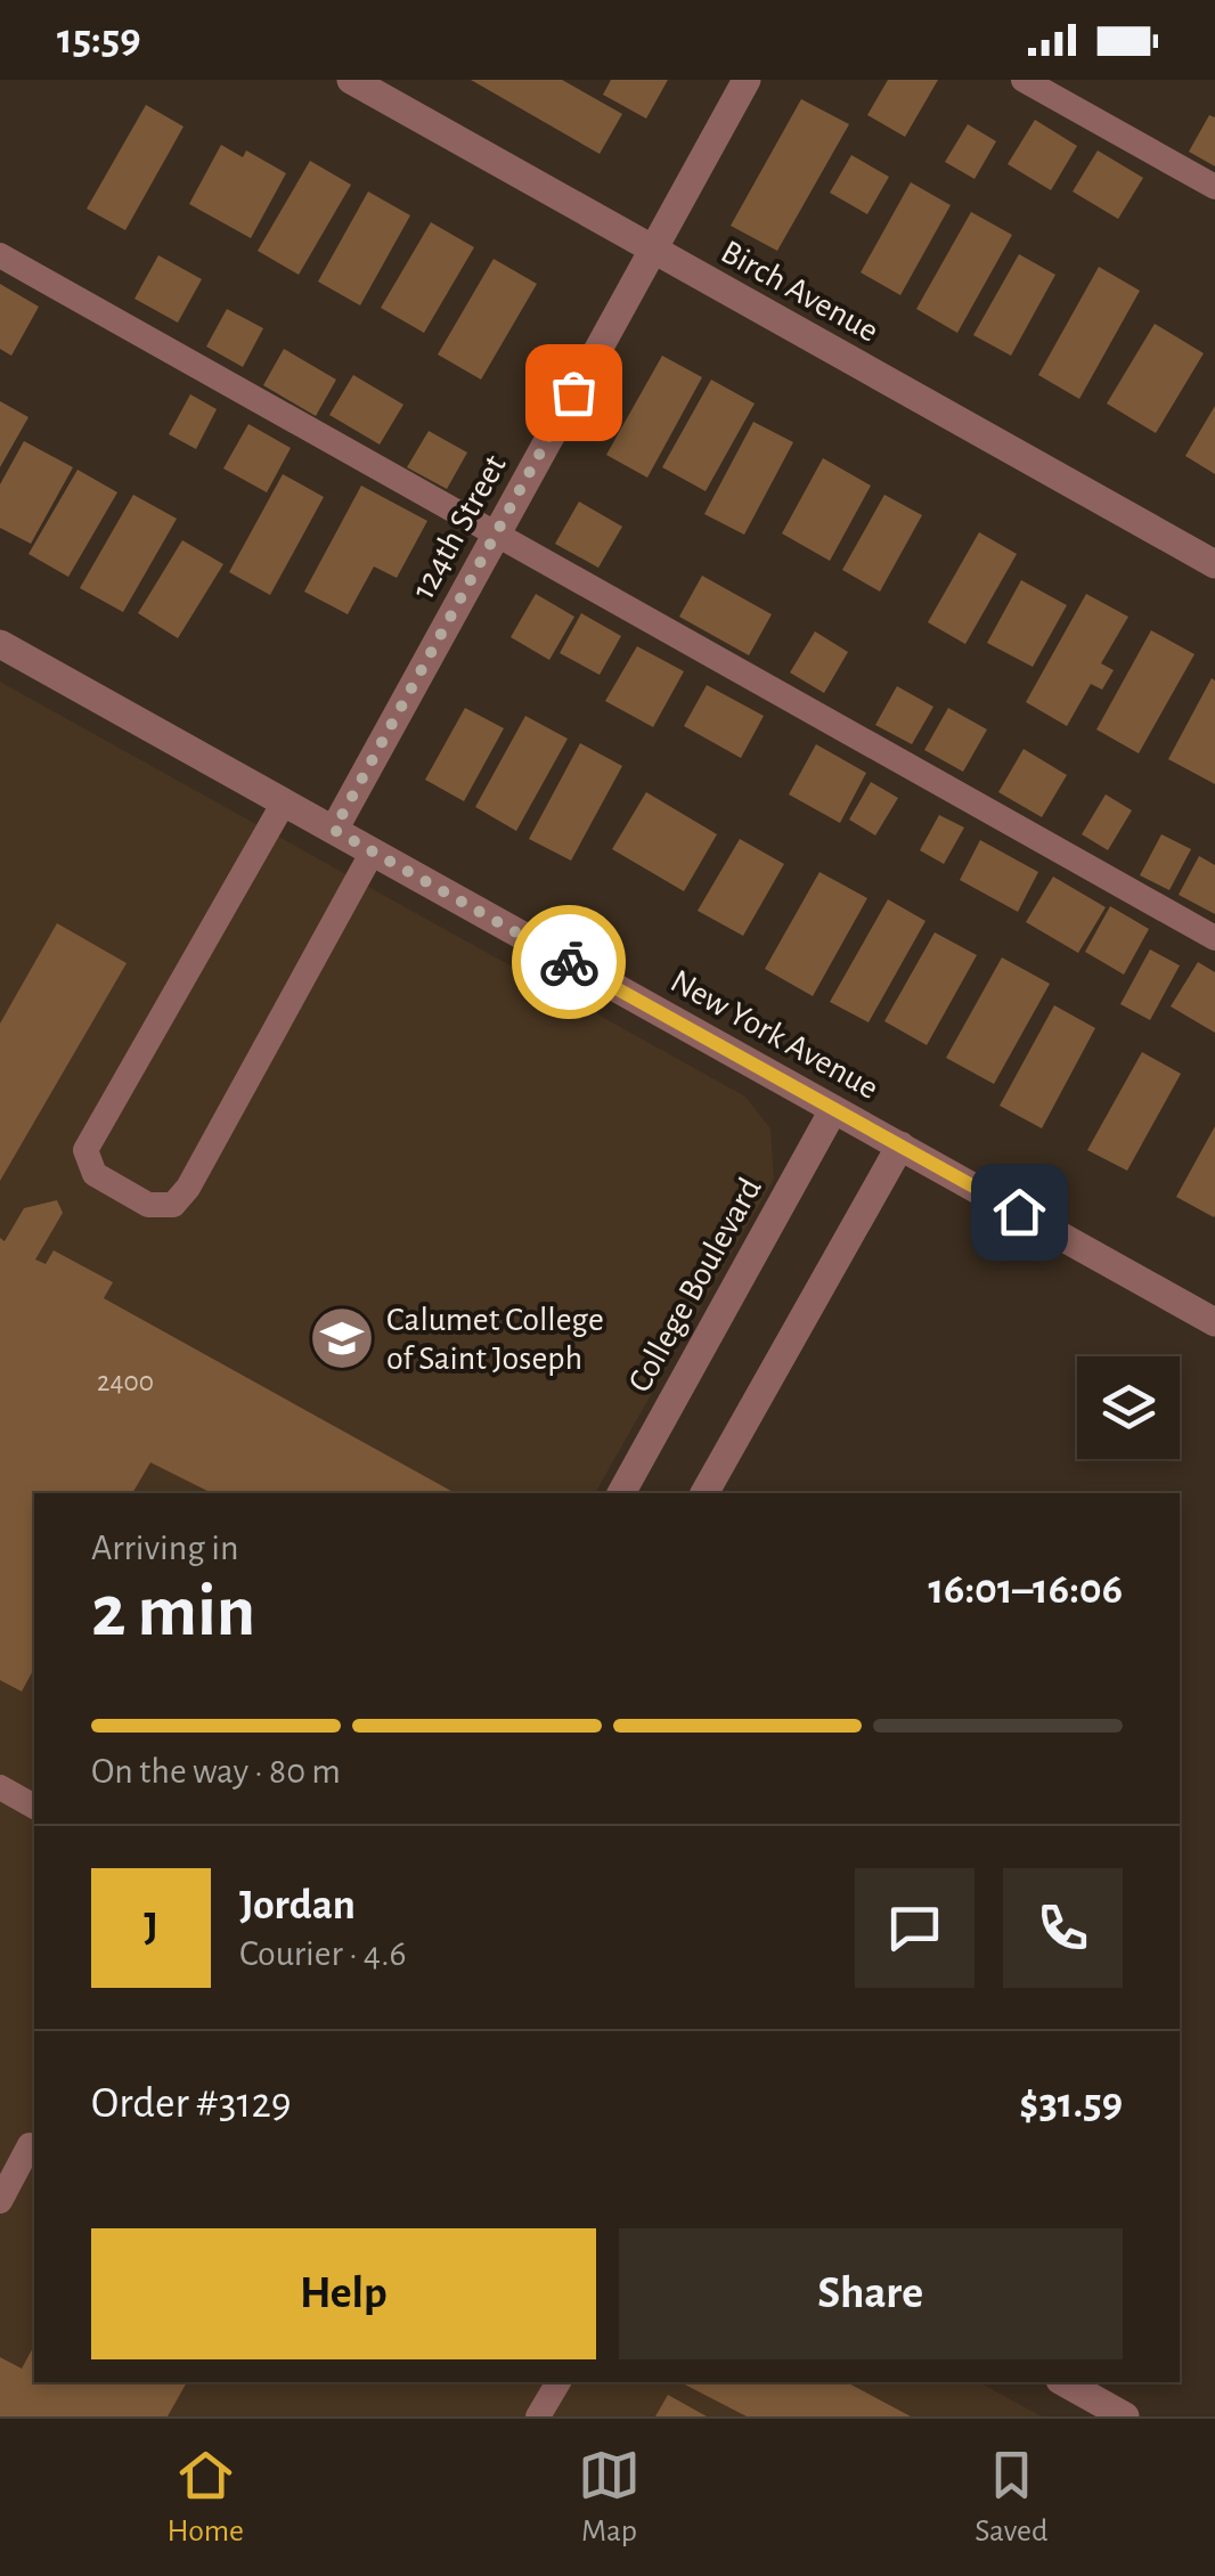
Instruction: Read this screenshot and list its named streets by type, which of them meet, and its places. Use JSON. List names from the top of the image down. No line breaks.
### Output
{"streets":{"street":["Birch Avenue","124th Street","New York Avenue","College Boulevard"]},"crossings":[["Birch Avenue","124th Street"],["124th Street","New York Avenue"],["New York Avenue","College Boulevard"]],"places":{"school or university":["Calumet College of Saint Joseph"]},"house_numbers":["2400"],"page":{"status":"15:59","heading":["2 min","Arriving in","16:01–16:06"],"panel":["Jordan","Courier · 4.6","Order #3129","$31.59"],"bar":"On the way · 80 m","round":"J","buttons":["Help","Share"],"tabs":["Home","Map","Saved"]}}
